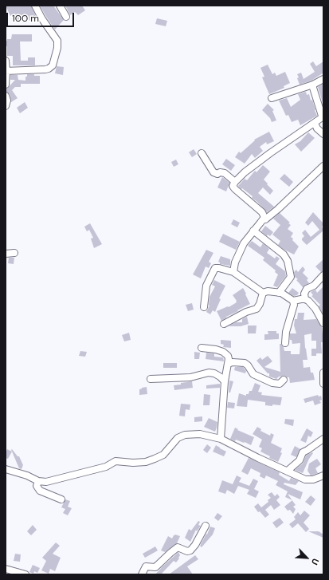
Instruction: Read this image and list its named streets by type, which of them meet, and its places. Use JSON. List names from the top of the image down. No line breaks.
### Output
{"scale_bar":"100 m","north":"bottom right"}
